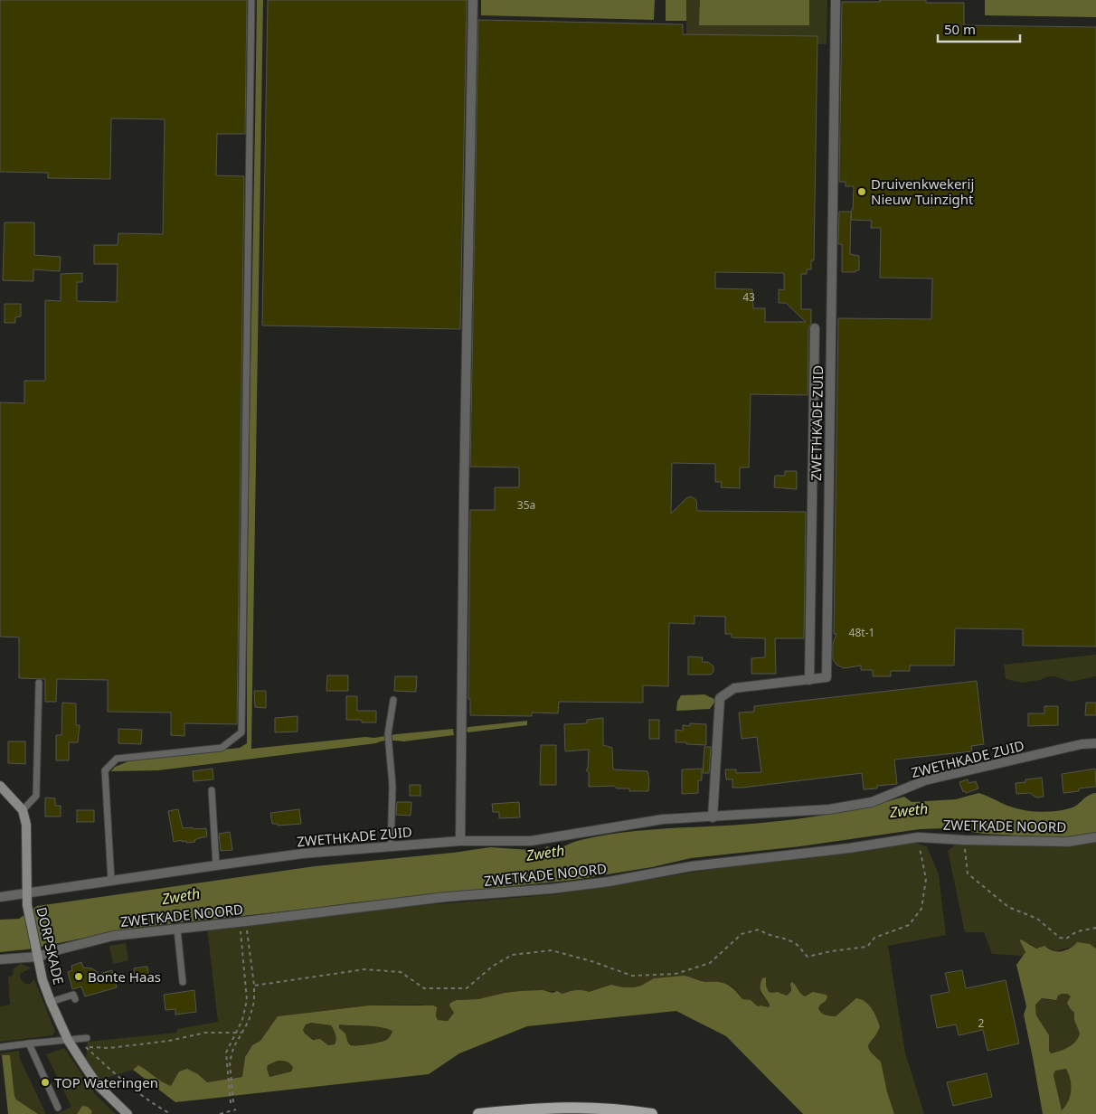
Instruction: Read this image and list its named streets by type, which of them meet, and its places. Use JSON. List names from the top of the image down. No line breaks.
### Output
{"streets":{"street":["ZWETHKADE ZUID","ZWETKADE NOORD","DORPSKADE"]},"crossings":[["ZWETHKADE ZUID","DORPSKADE"],["ZWETKADE NOORD","DORPSKADE"]],"water":["Zweth"],"places":["Druivenkwekerij Nieuw Tuinzight","Bonte Haas","TOP Wateringen"],"house_numbers":["43","35a","48t-1","2"],"scale_bar":"50 m"}
